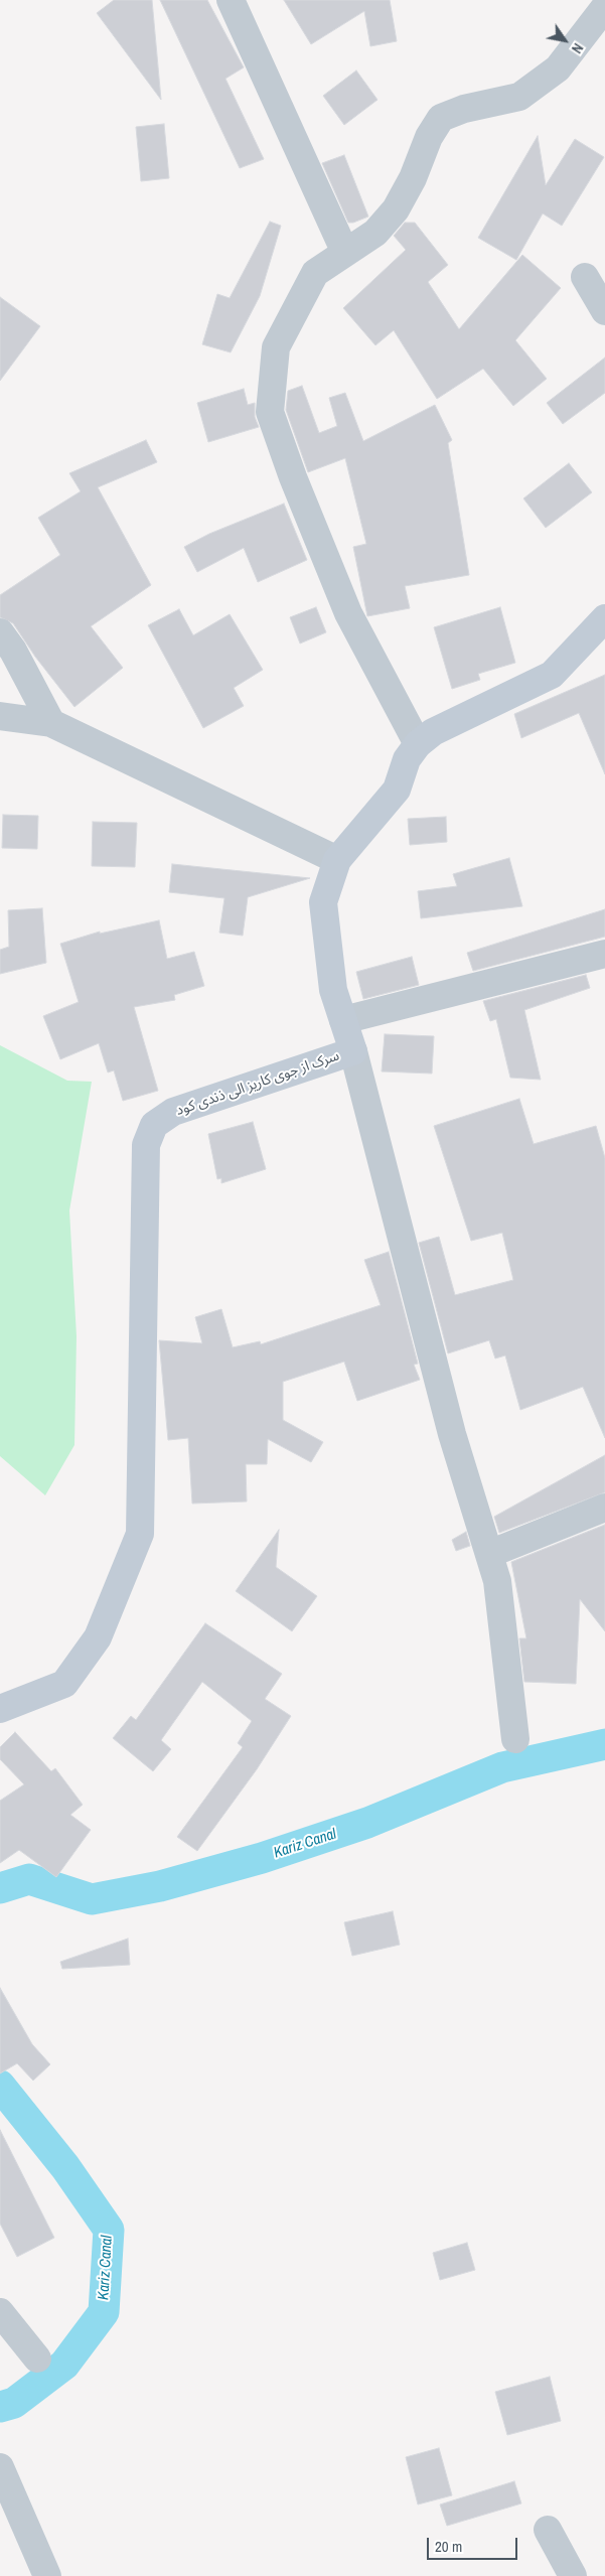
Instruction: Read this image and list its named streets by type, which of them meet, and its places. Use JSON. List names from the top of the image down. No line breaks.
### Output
{"streets":{"street":["سرک از جوی کاریز الی ذندی کود"]},"water":["Kariz Canal"],"scale_bar":"20 m","north":"bottom right"}
